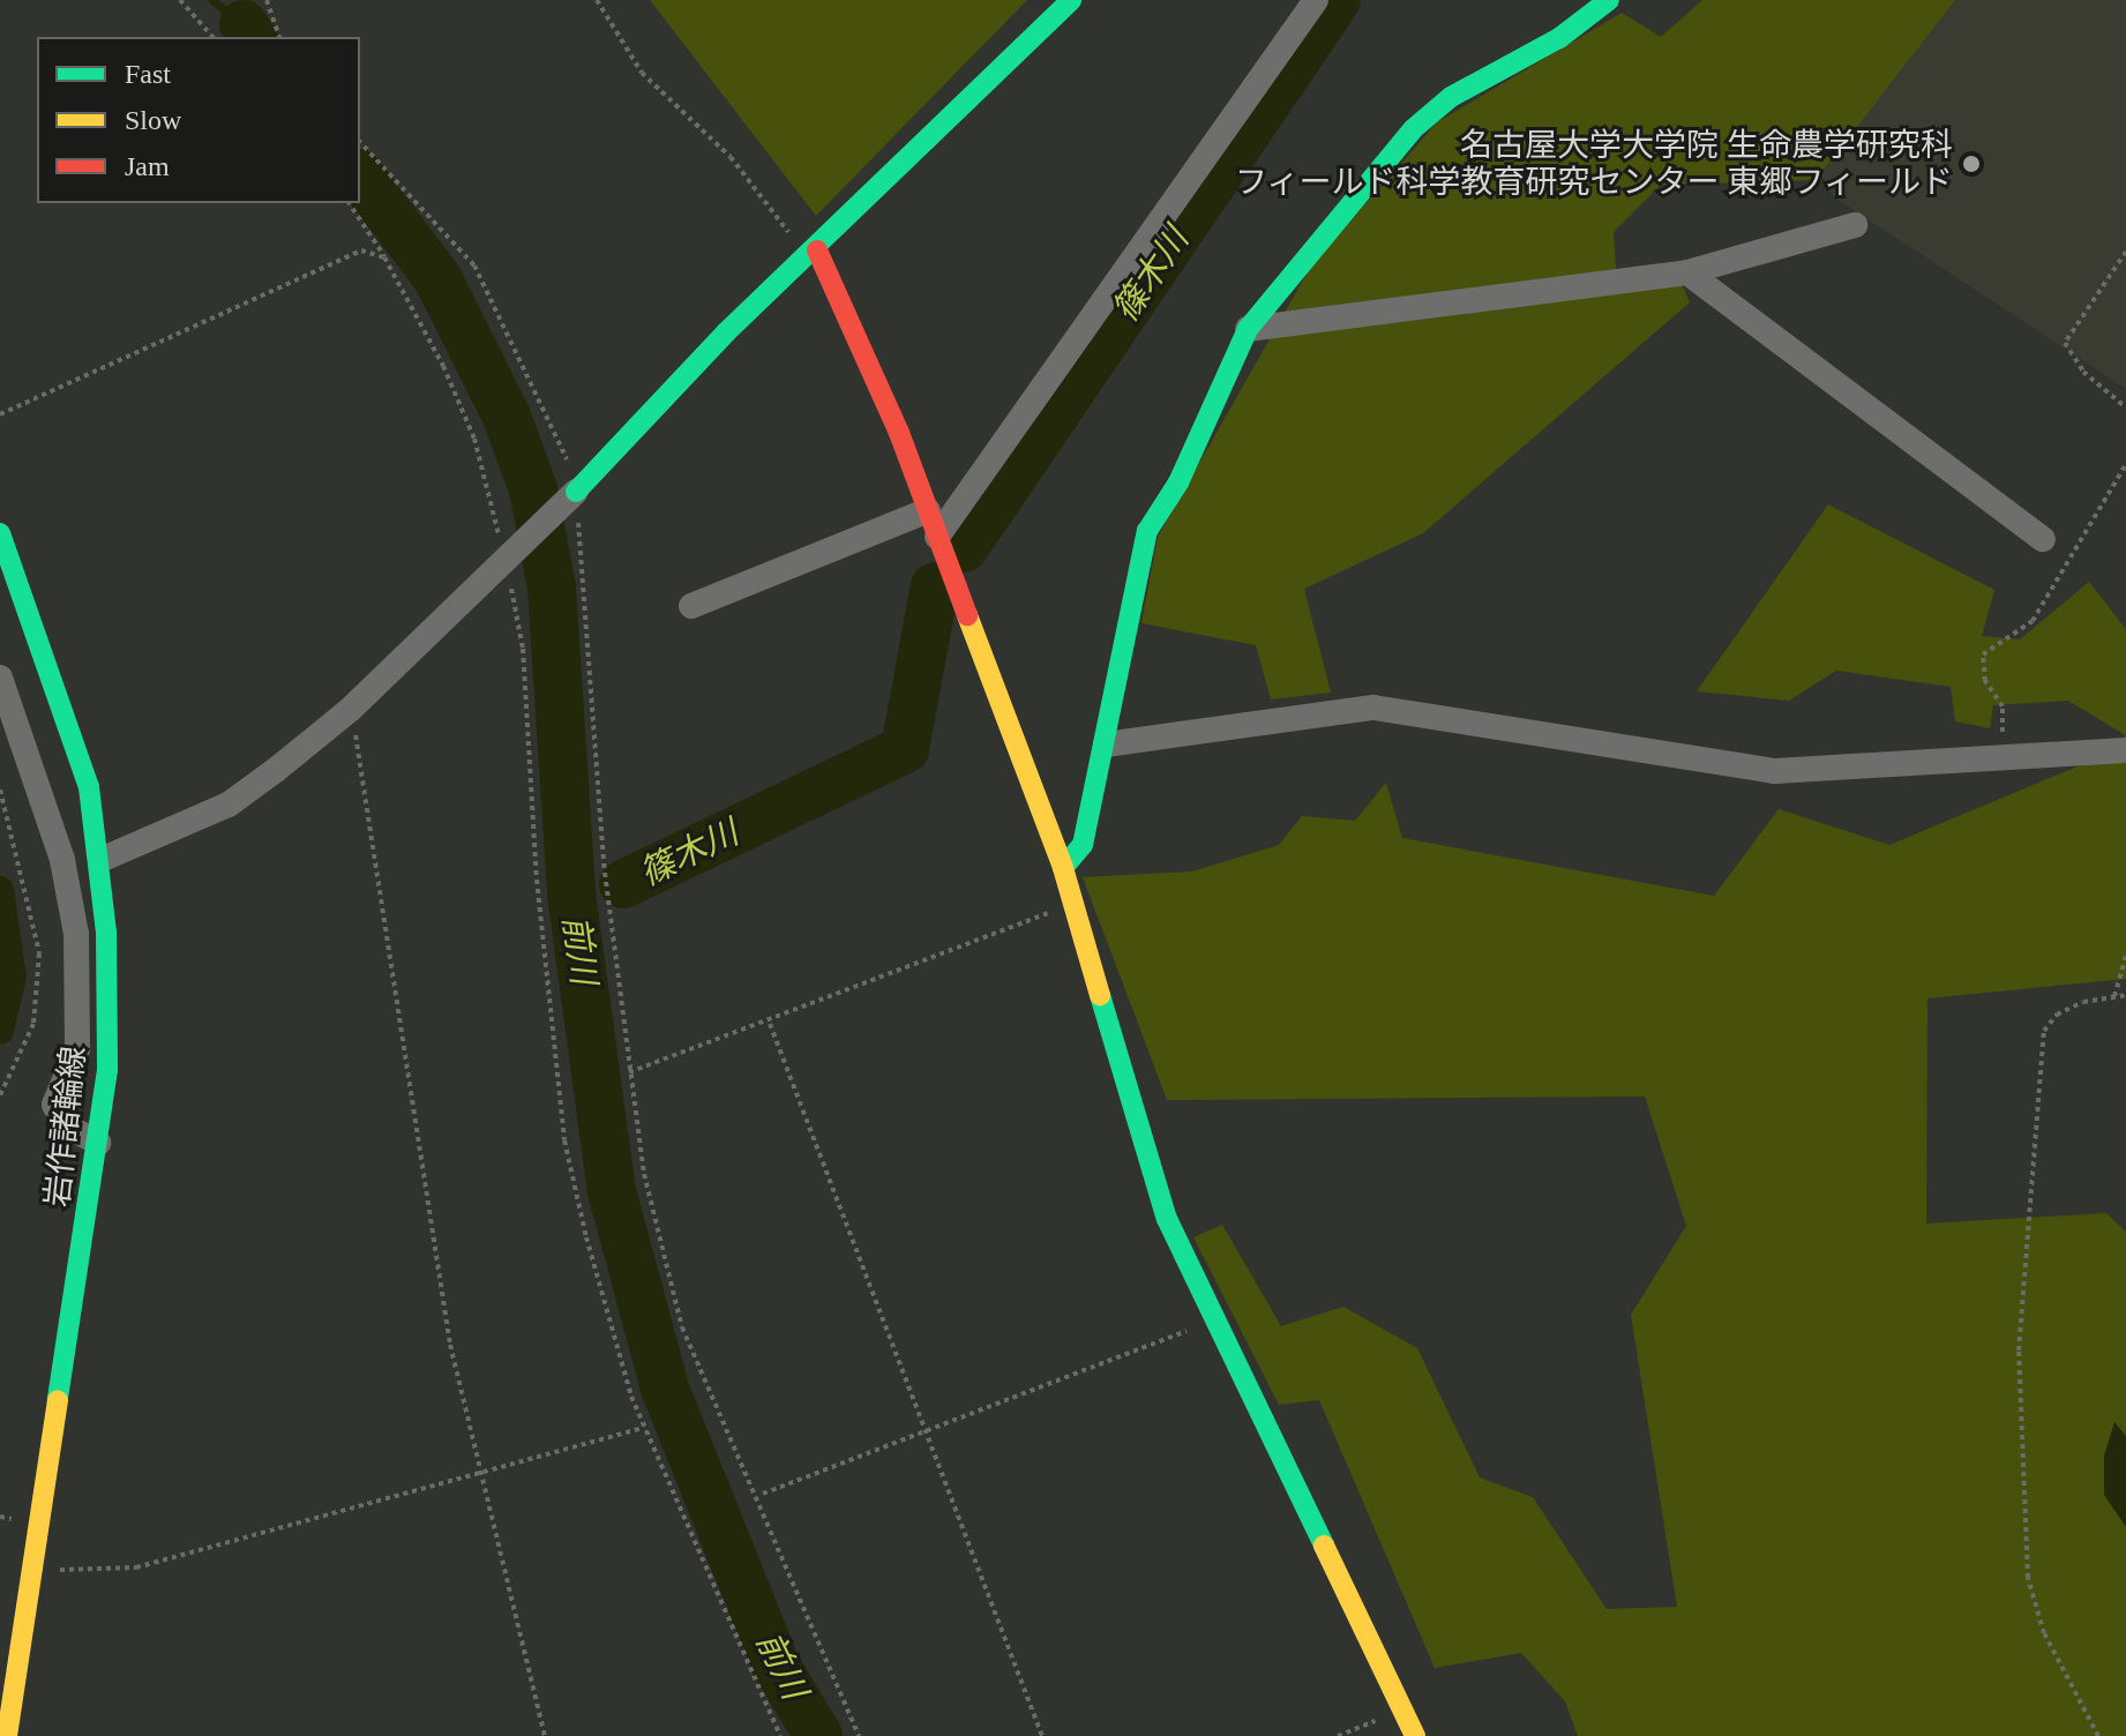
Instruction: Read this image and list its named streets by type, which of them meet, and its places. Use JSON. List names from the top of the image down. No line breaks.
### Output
{"streets":{"street":["岩作諸輪線"]},"water":["篠木川","前川"],"places":["名古屋大学大学院 生命農学研究科 フィールド科学教育研究センター 東郷フィールド"],"legend":["Fast","Slow","Jam"]}
